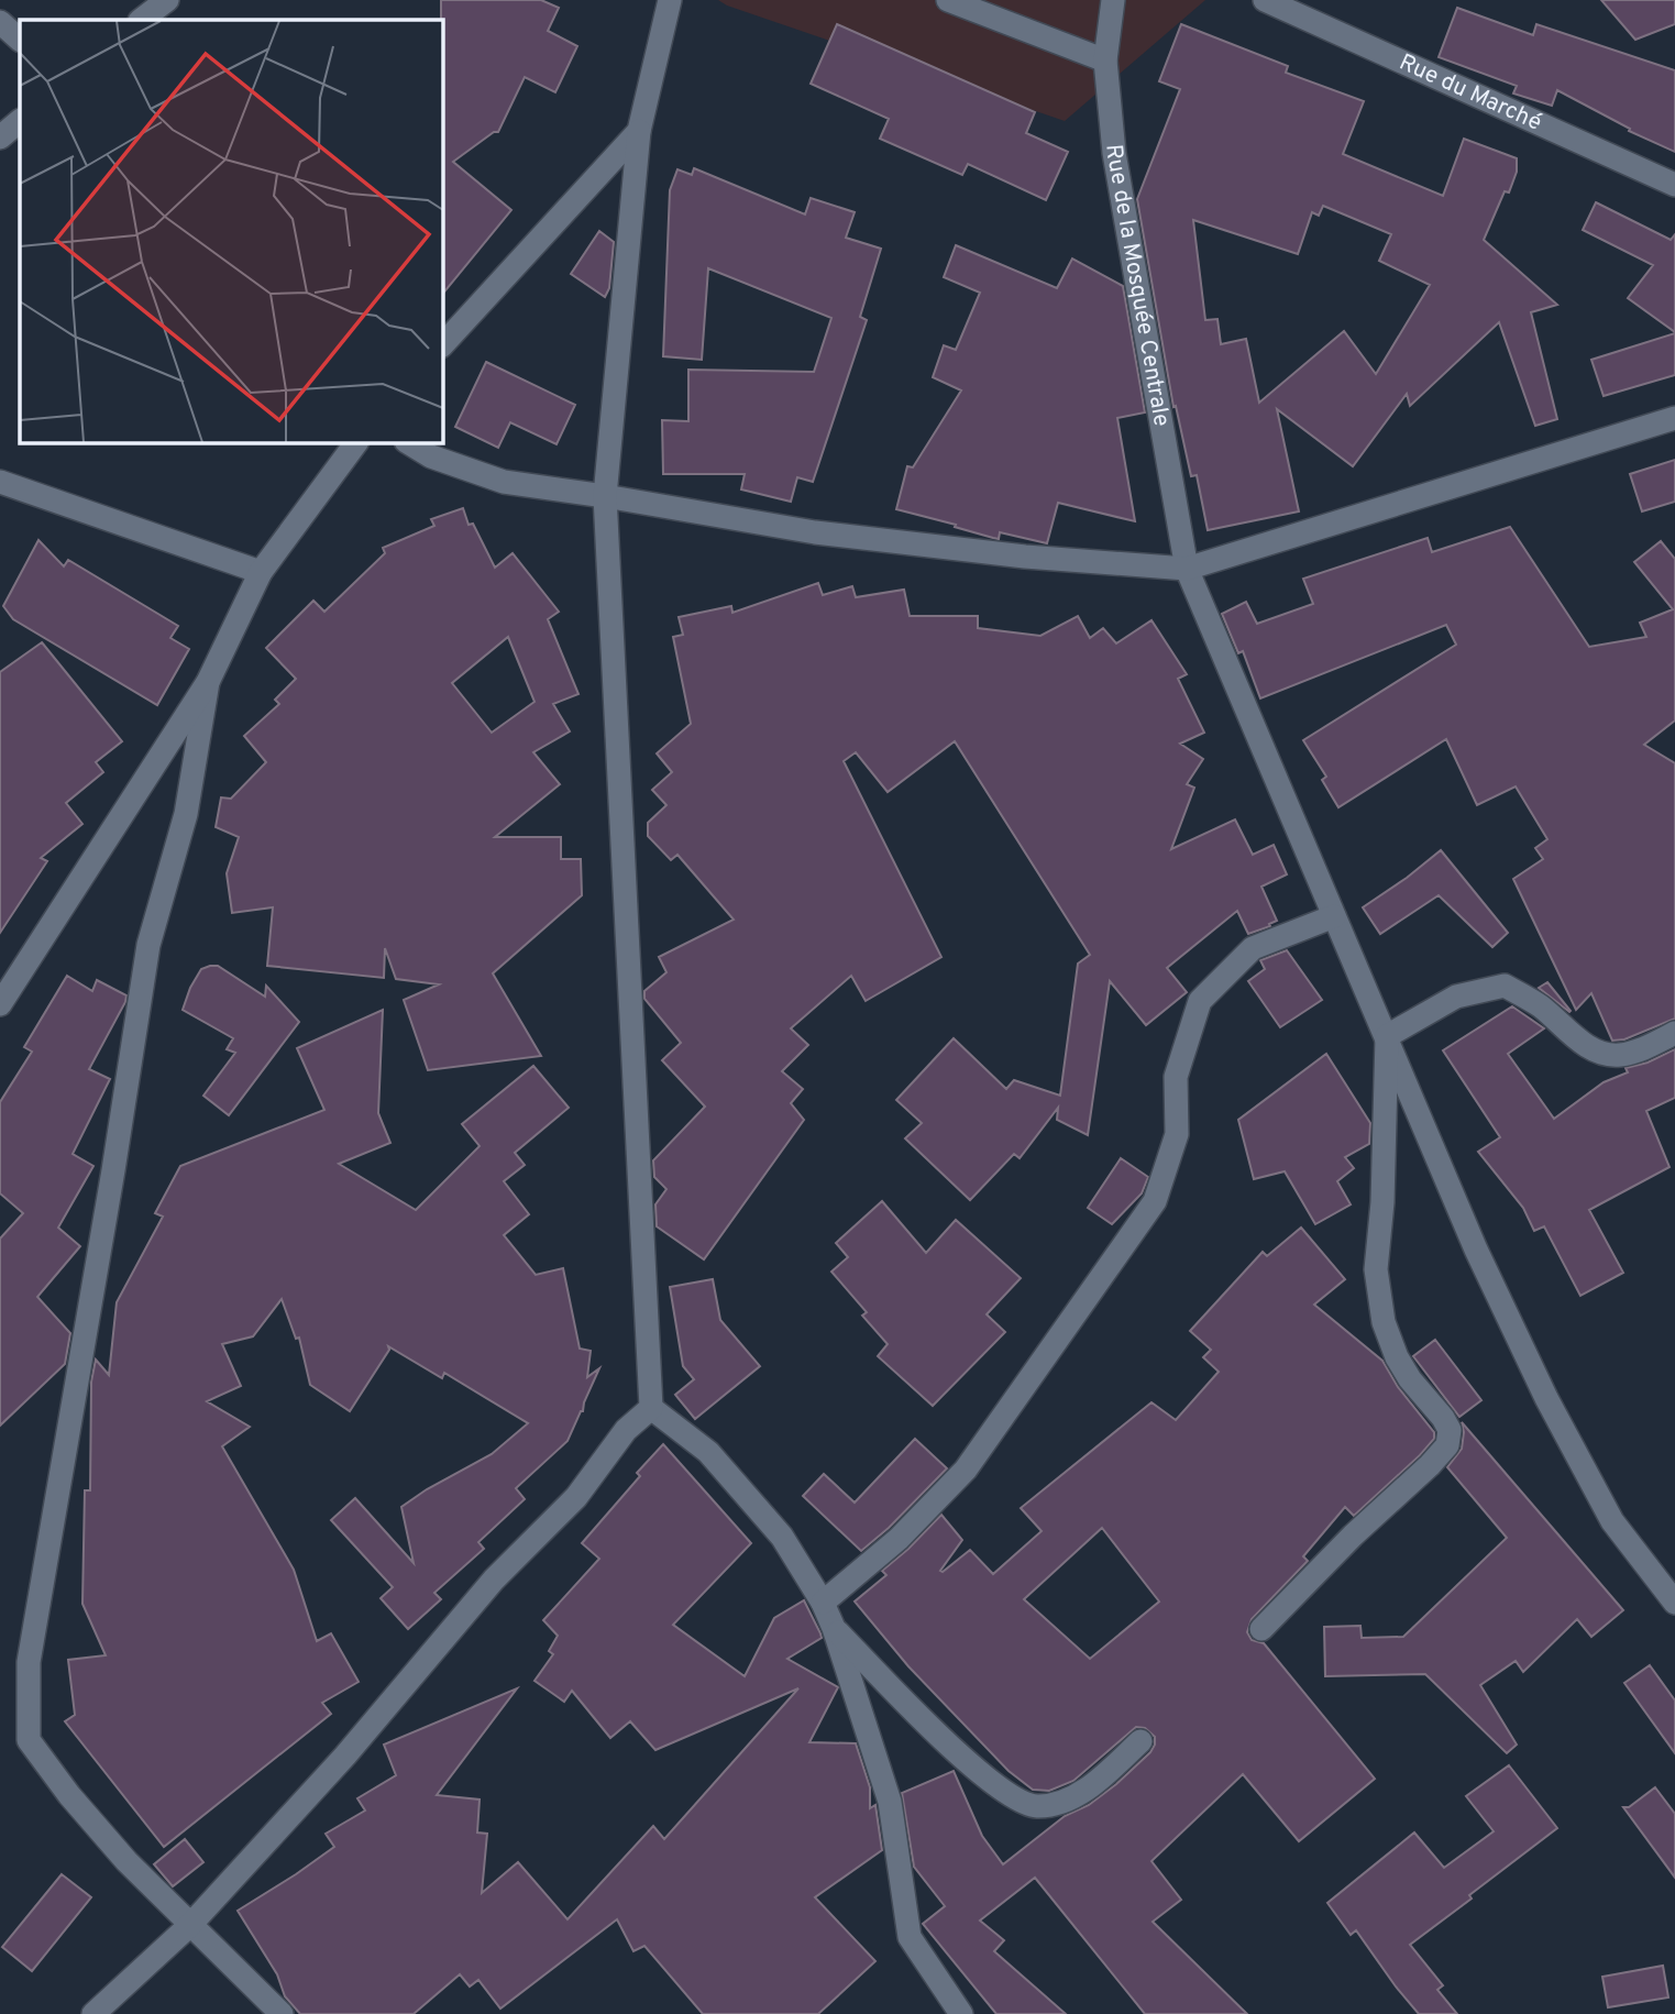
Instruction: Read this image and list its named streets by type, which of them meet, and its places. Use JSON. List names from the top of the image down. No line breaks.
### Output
{"streets":{"street":["Rue du Marché","Rue de la Mosquée Centrale"]}}
